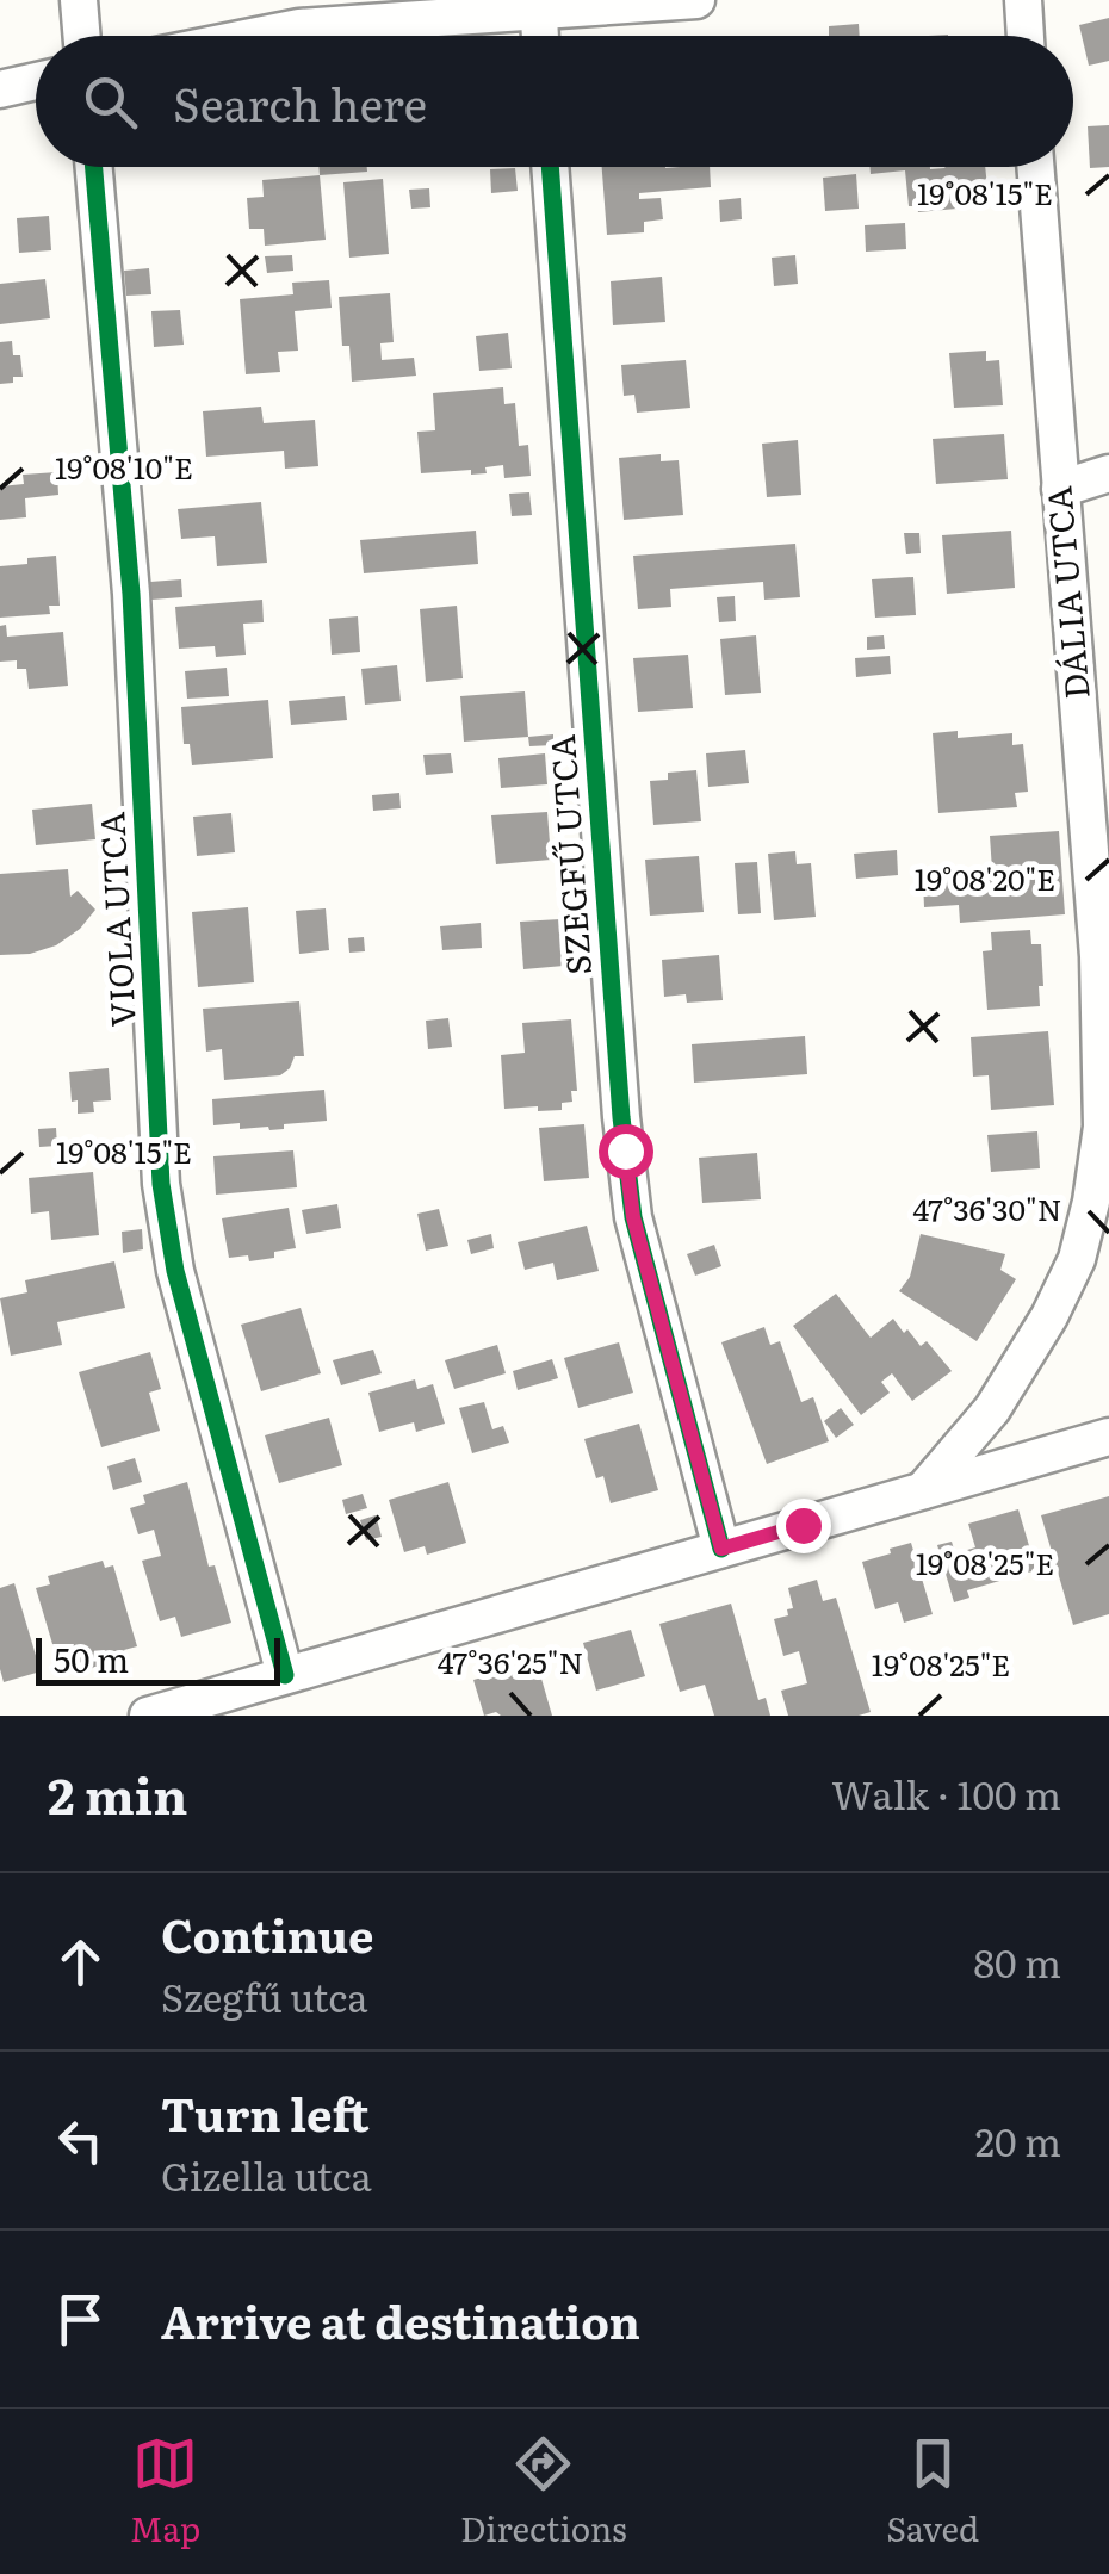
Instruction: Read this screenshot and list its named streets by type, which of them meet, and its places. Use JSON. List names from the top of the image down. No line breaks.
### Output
{"streets":{"street":["DÁLIA UTCA","SZEGFŰ UTCA","VIOLA UTCA"]},"scale_bar":"50 m","page":{"search":"Search here","scale":"50 m","heading":["2 min","Walk · 100 m"],"list":[["Continue","Szegfű utca","80 m"],["Turn left","Gizella utca","20 m"],"Arrive at destination"],"nav":["Map","Directions","Saved"]},"coordinates":["19°08'15\"E","19°08'10\"E","19°08'20\"E","47°36'30\"N","19°08'25\"E","47°36'25\"N"]}
